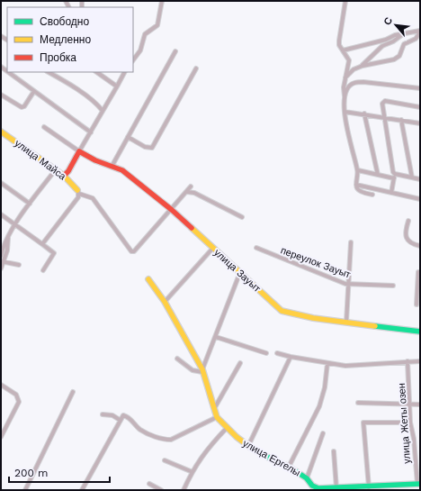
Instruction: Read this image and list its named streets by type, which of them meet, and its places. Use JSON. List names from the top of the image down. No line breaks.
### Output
{"streets":{"street":["улица Майса","переулок Зауыт","улица Зауыт","улица Жеты озен","улица Ергелы"]},"crossings":[["улица Жеты озен","улица Ергелы"]],"legend":["Свободно","Медленно","Пробка"],"scale_bar":"200 m","north":"top left"}
